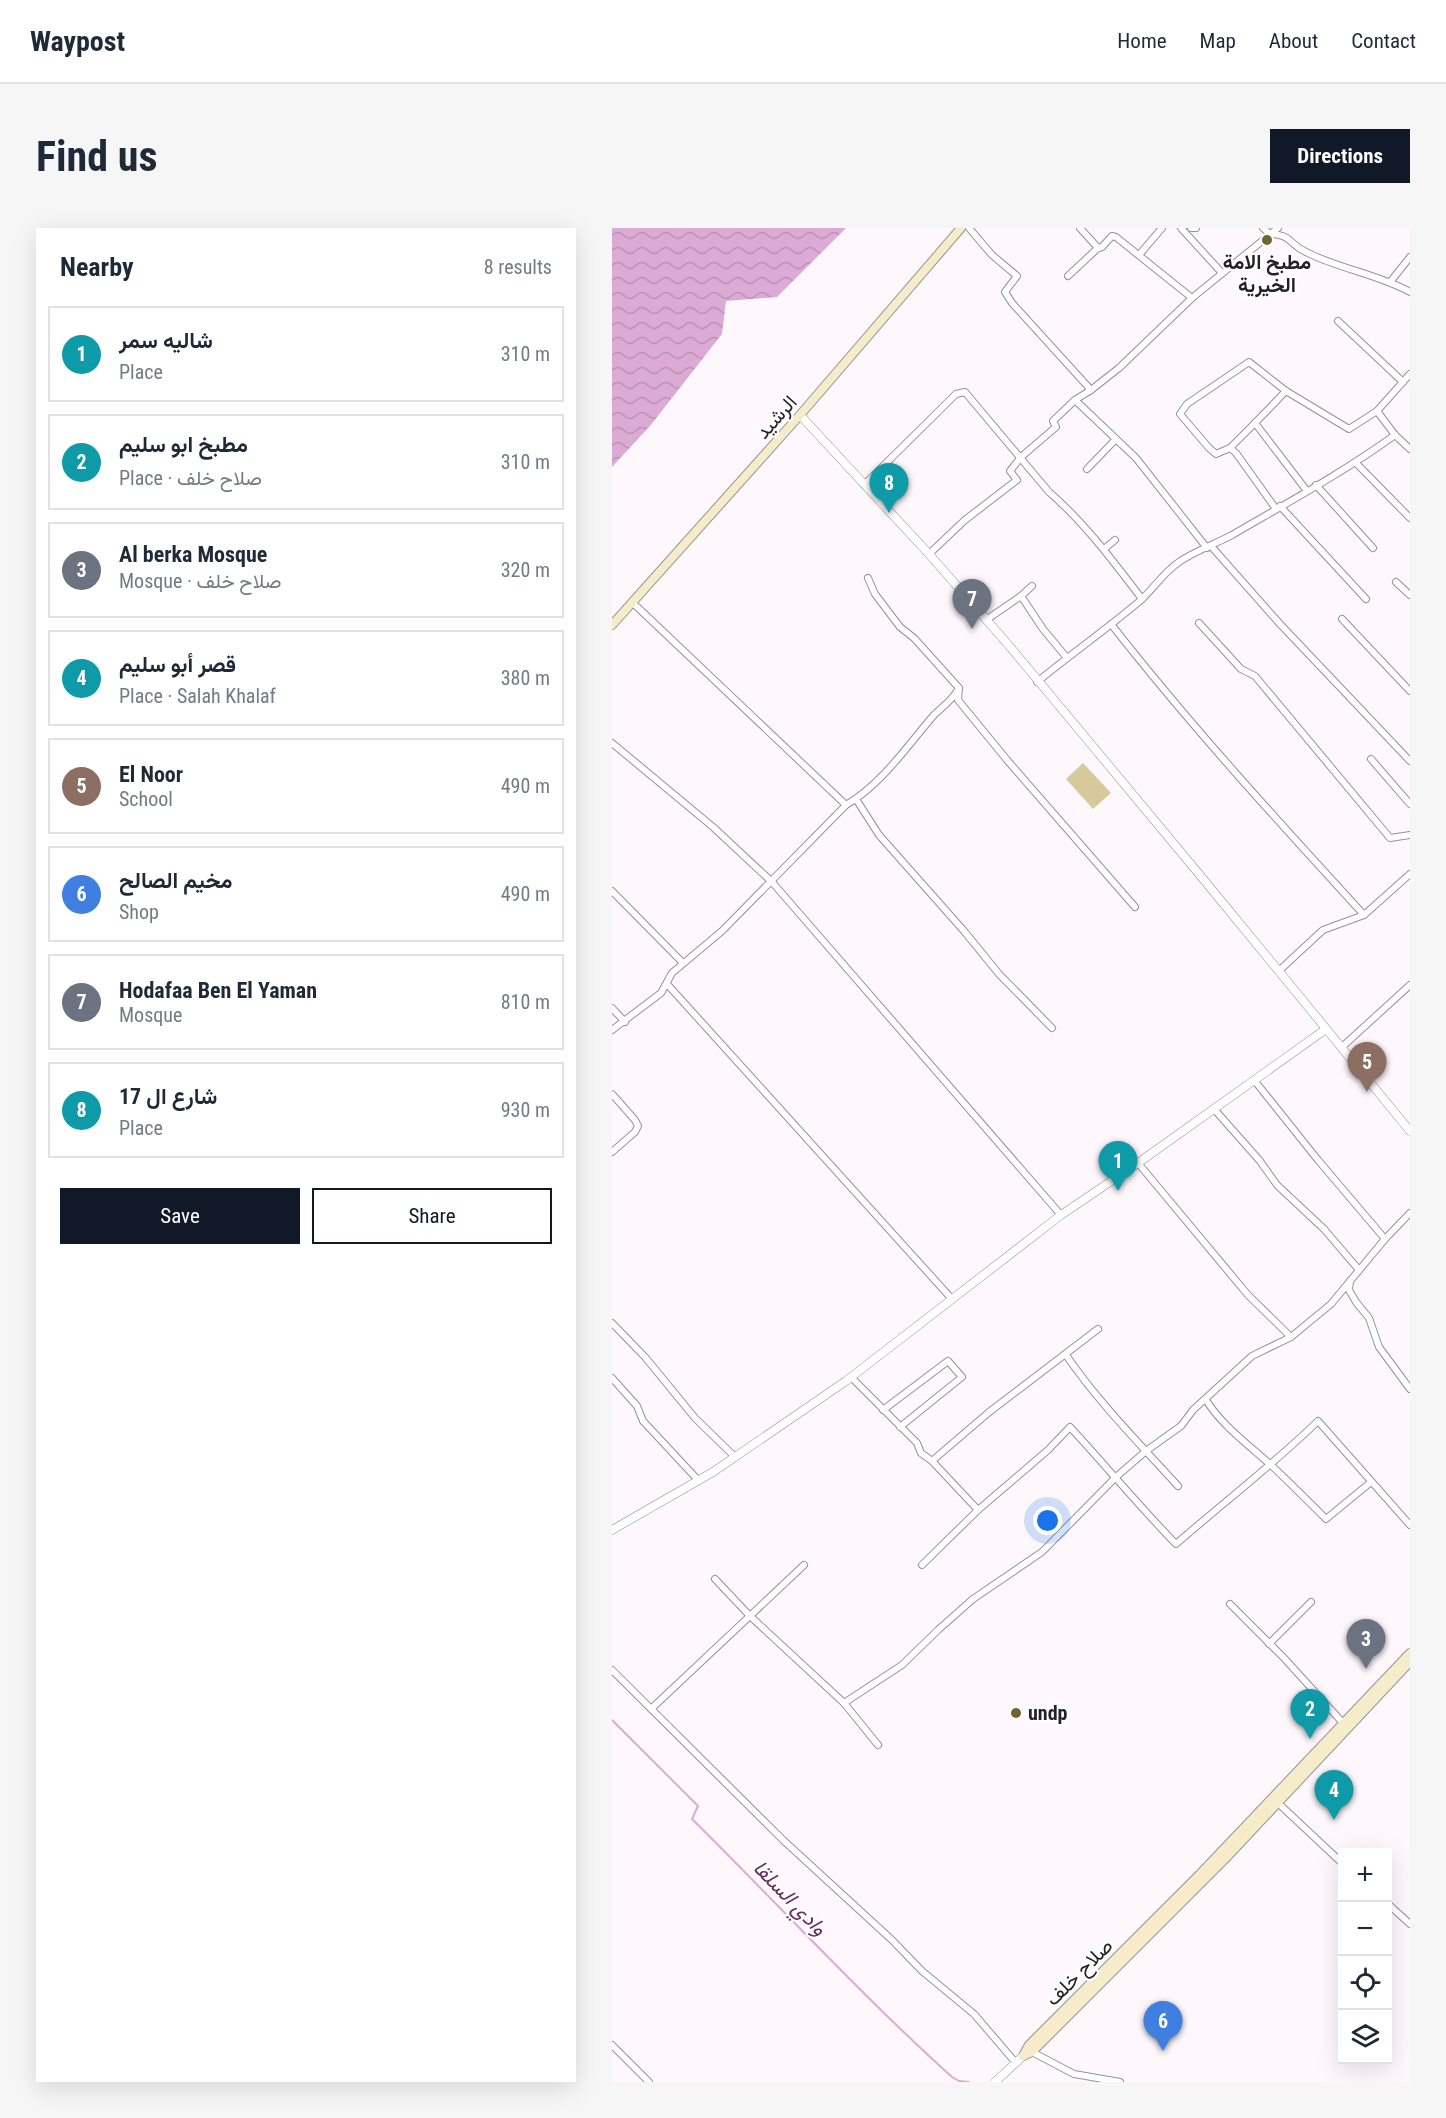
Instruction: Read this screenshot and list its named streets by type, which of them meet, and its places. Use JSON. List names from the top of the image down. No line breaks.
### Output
{"streets":{"main road":["الرشيد","صلاح خلف"]},"water":["وادي السلقا"],"places":["مطبخ الامة الخيرية","undp"],"page":{"header":"Waypost","nav":["Home","Map","About","Contact"],"buttons":["Directions",["Save","Share"]],"title":"Find us","heading":["Nearby","8 results"],"list":[{"mark":"1","name":"شاليه سمر","note":"Place","value":"310 m"},{"mark":"2","name":"مطبخ ابو سليم","note":"Place · صلاح خلف","value":"310 m"},{"mark":"3","name":"Al berka Mosque","note":"Mosque · صلاح خلف","value":"320 m"},{"mark":"4","name":"قصر أبو سليم","note":"Place · Salah Khalaf","value":"380 m"},{"mark":"5","name":"El Noor","note":"School","value":"490 m"},{"mark":"6","name":"مخيم الصالح","note":"Shop","value":"490 m"},{"mark":"7","name":"Hodafaa Ben El Yaman","note":"Mosque","value":"810 m"},{"mark":"8","name":"شارع ال 17","note":"Place","value":"930 m"}],"pins":["8","7","5","1","3","2","4","6"],"map_buttons":["+","−"]}}
